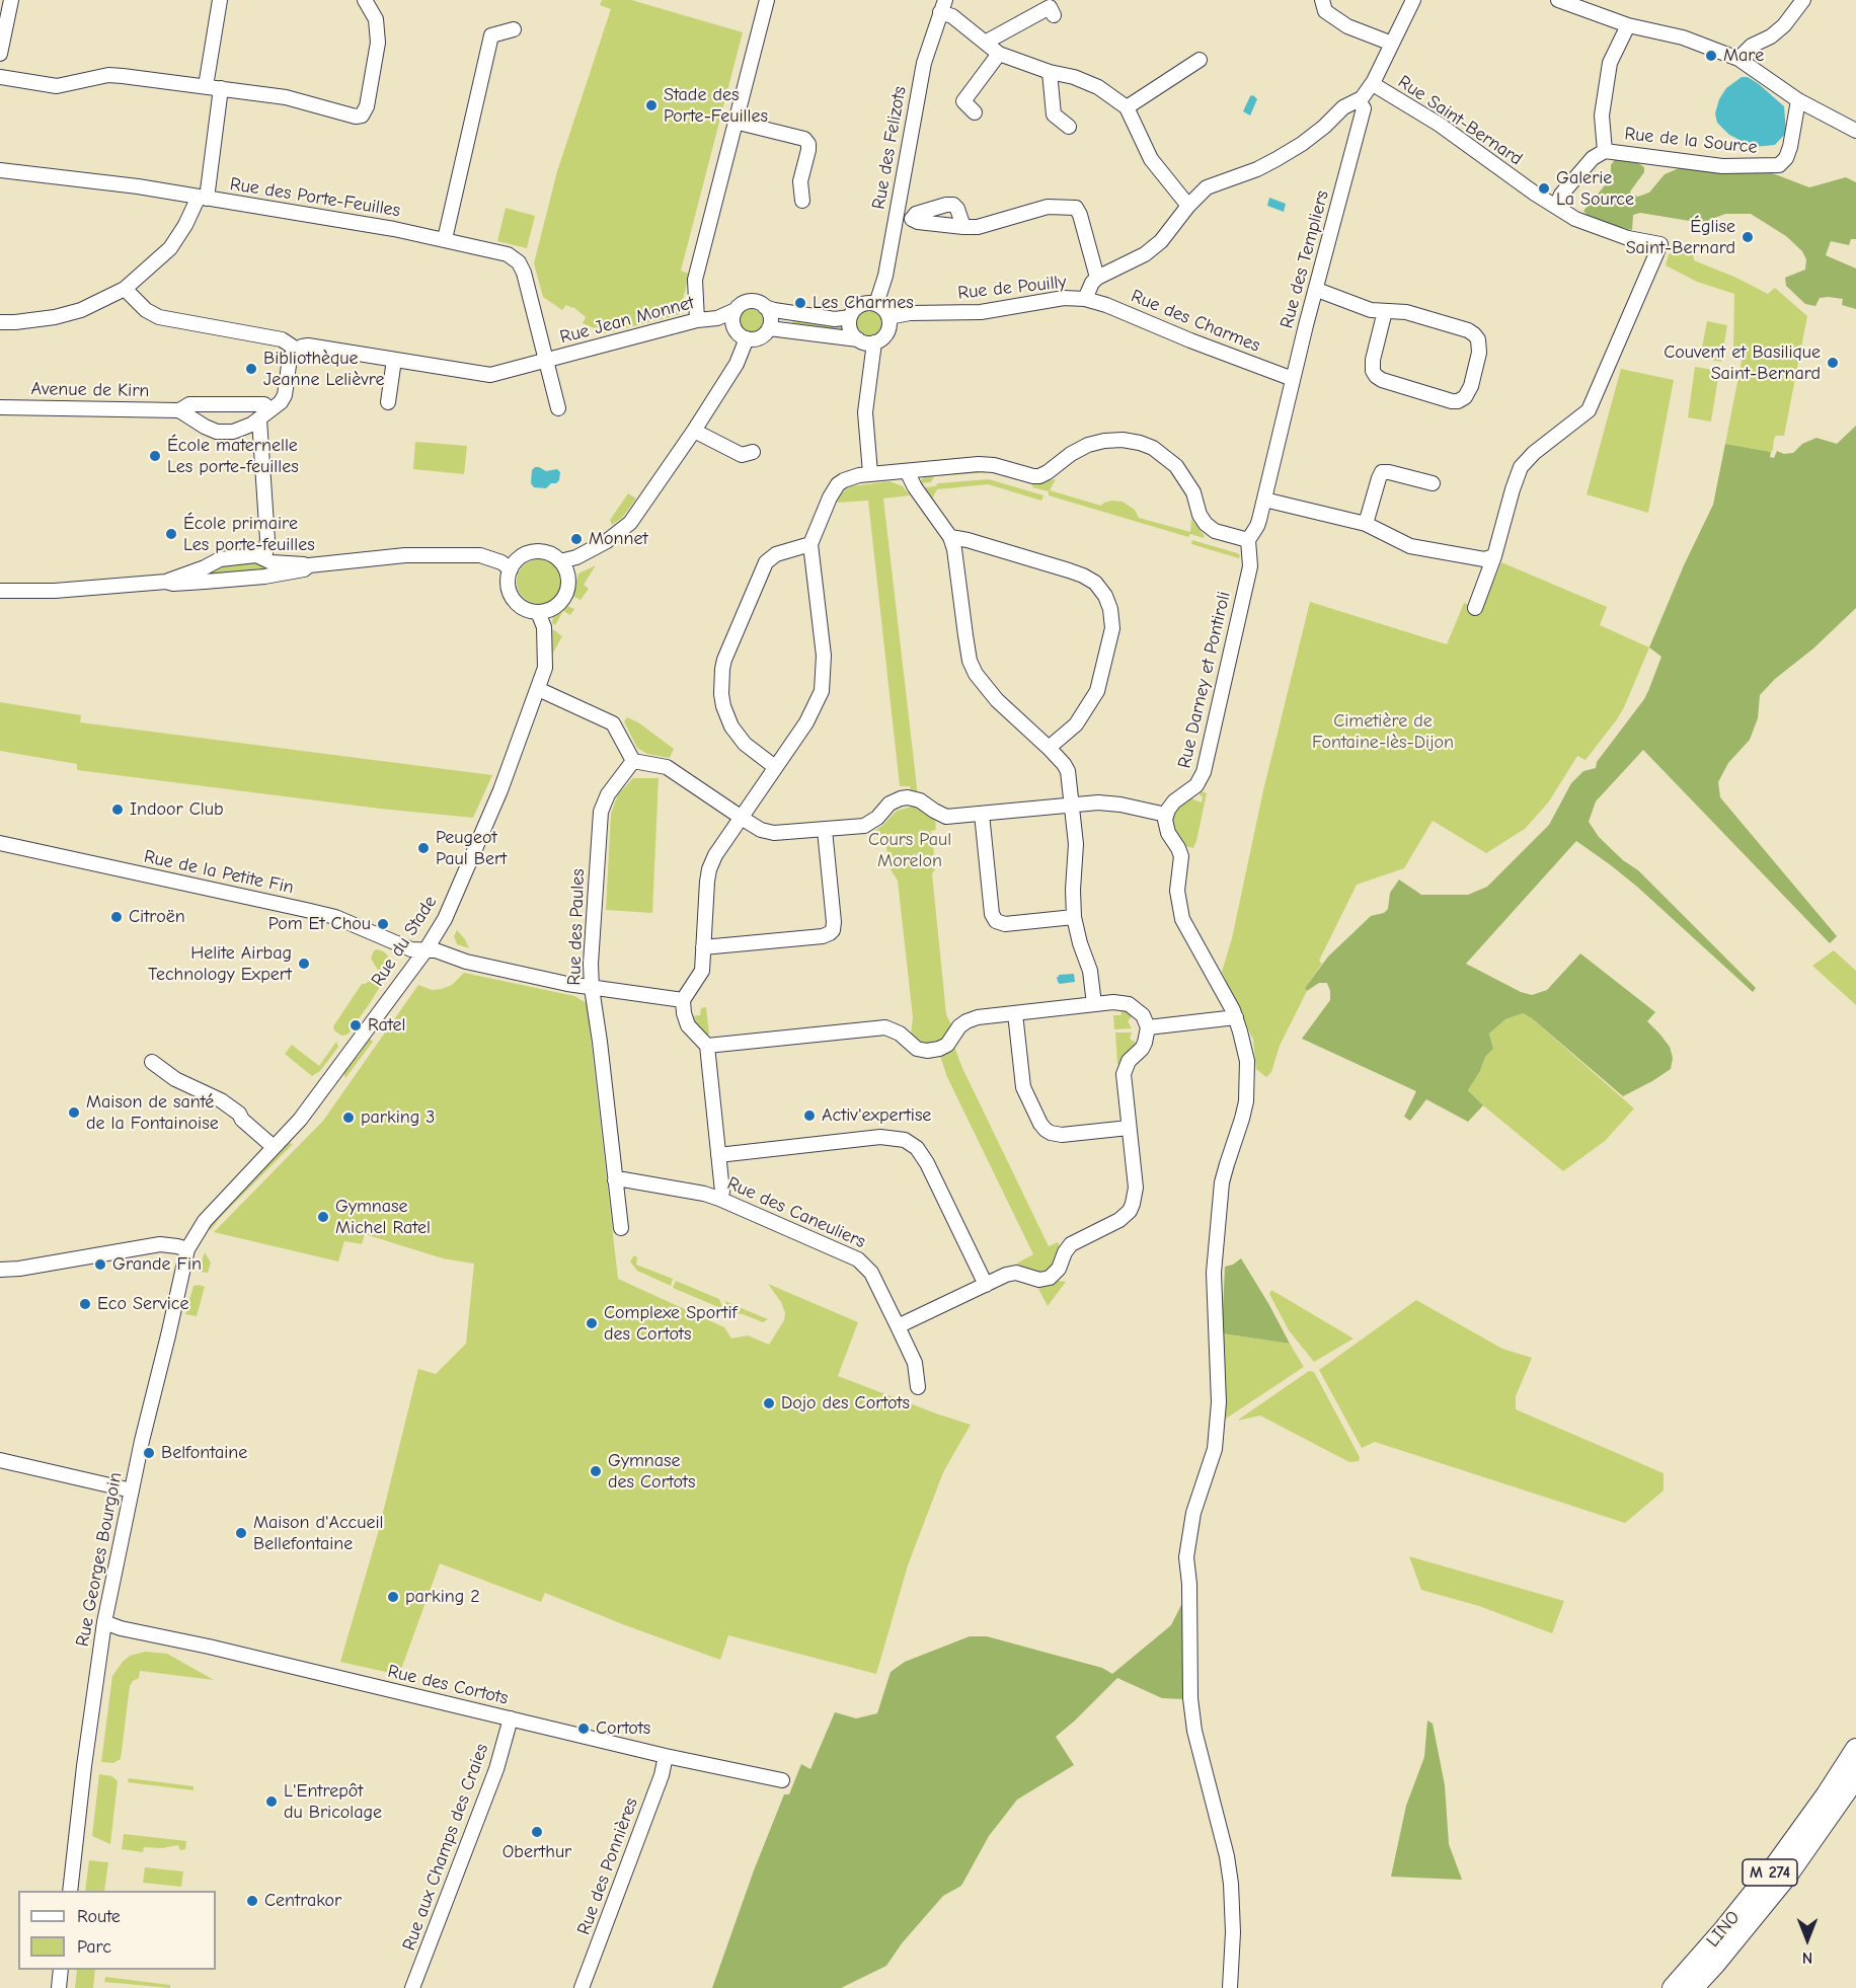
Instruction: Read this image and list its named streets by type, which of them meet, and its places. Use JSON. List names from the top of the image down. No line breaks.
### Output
{"streets":{"highway":["M 274","LINO"],"street":["Rue Saint-Bernard","Rue de la Source","Rue des Felizots","Rue des Porte-Feuilles","Rue des Templiers","Rue de Pouilly","Rue Jean Monnet","Rue des Charmes","Avenue de Kirn","Rue Darney et Pontiroli","Rue de la Petite Fin","Rue des Paules","Rue du Stade","Rue des Caneuliers","Rue Georges Bourgoin","Rue des Cortots","Rue aux Champs des Craies","Rue des Ponnières"]},"crossings":[["Rue Saint-Bernard","Rue de la Source"],["Rue des Felizots","Rue de Pouilly"],["Rue des Porte-Feuilles","Rue Jean Monnet"],["Rue des Templiers","Rue des Charmes"],["Rue des Templiers","Rue Darney et Pontiroli"],["Rue de Pouilly","Rue des Charmes"],["Rue de la Petite Fin","Rue des Paules"],["Rue de la Petite Fin","Rue du Stade"],["Rue des Paules","Rue des Caneuliers"],["Rue du Stade","Rue Georges Bourgoin"],["Rue Georges Bourgoin","Rue des Cortots"],["Rue des Cortots","Rue aux Champs des Craies"],["Rue des Cortots","Rue des Ponnières"]],"parks":["Cimetière de Fontaine-lès-Dijon","Cours Paul Morelon"],"places":["Mare","Stade des Porte-Feuilles","Galerie La Source","Église Saint-Bernard","Les Charmes","Couvent et Basilique Saint-Bernard","Bibliothèque Jeanne Lelièvre","École maternelle Les porte-feuilles","École primaire Les porte-feuilles","Monnet","Indoor Club","Peugeot Paul Bert","Citroën","Pom Et Chou","Helite Airbag Technology Expert","Ratel","Maison de santé de la Fontainoise","Activ'expertise","parking 3","Gymnase Michel Ratel","Grande Fin","Eco Service","Complexe Sportif des Cortots","Dojo des Cortots","Belfontaine","Gymnase des Cortots","Maison d'Accueil Bellefontaine","parking 2","Cortots","L'Entrepôt du Bricolage","Oberthur","Centrakor"],"legend":["Route","Parc"],"north":"bottom"}
